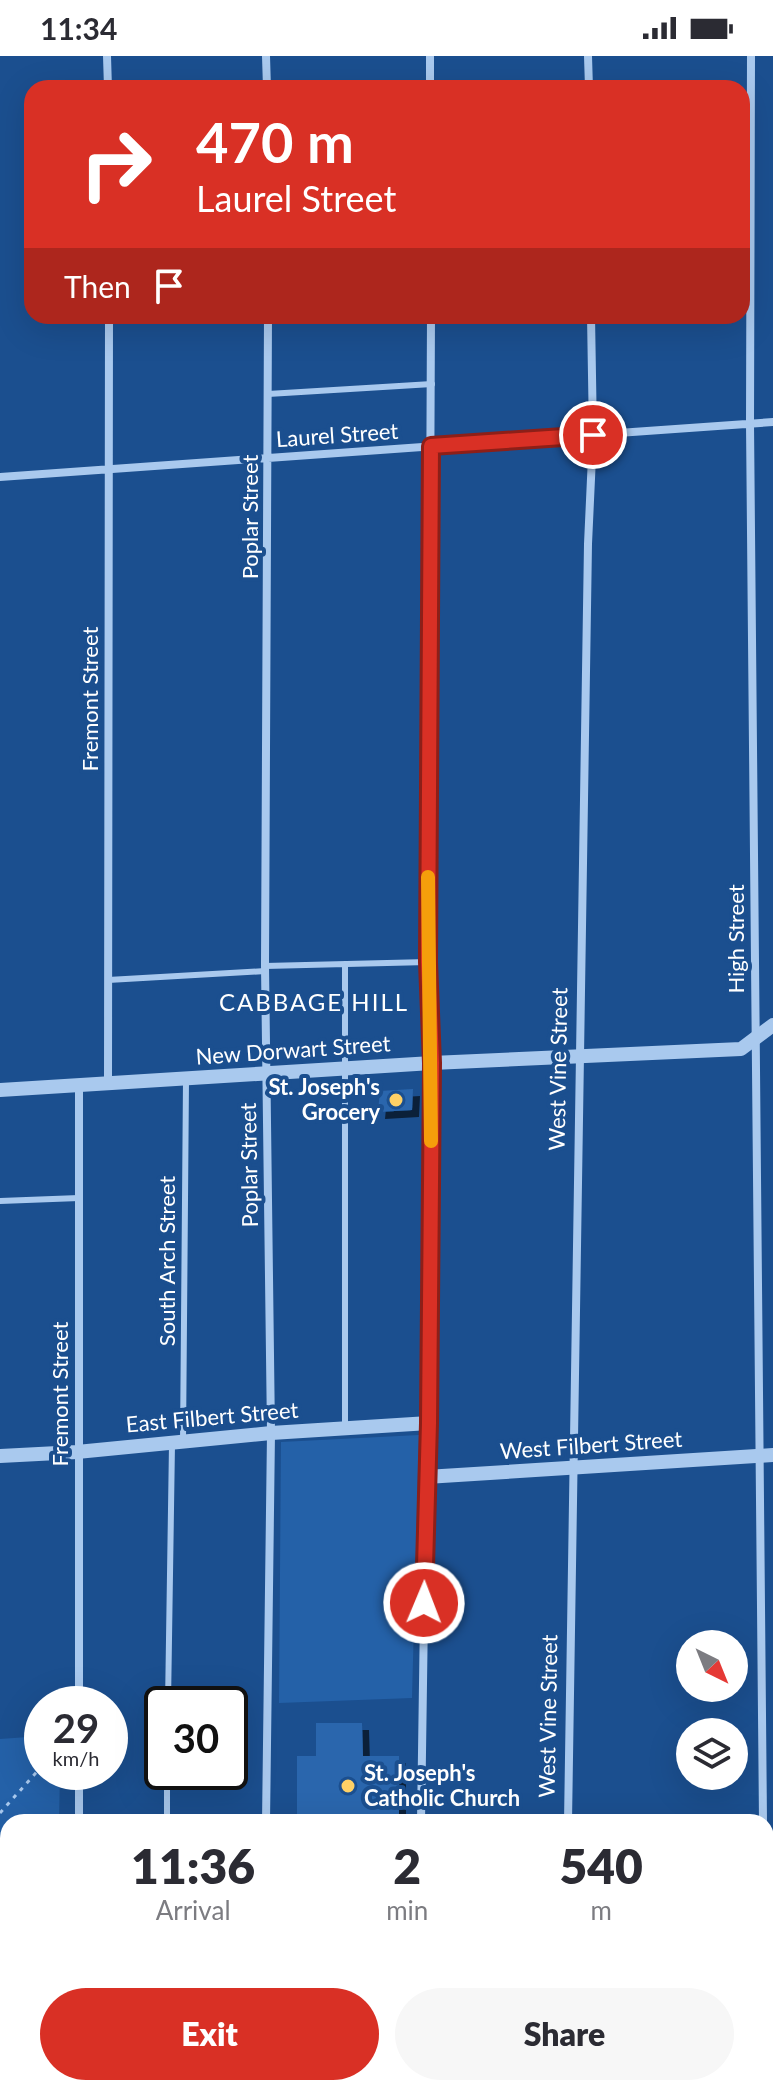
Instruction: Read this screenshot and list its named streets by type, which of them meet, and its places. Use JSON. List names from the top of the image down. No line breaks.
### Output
{"streets":{"street":["Laurel Street","Poplar Street","Fremont Street","High Street","New Dorwart Street","West Vine Street","East Filbert Street","West Filbert Street"],"lane":["South Arch Street"]},"crossings":[["Laurel Street","Poplar Street"],["Laurel Street","Fremont Street"],["Laurel Street","High Street"],["Laurel Street","West Vine Street"],["Poplar Street","New Dorwart Street"],["Poplar Street","East Filbert Street"],["Fremont Street","New Dorwart Street"],["Fremont Street","East Filbert Street"],["High Street","New Dorwart Street"],["High Street","West Filbert Street"],["New Dorwart Street","West Vine Street"],["New Dorwart Street","South Arch Street"],["West Vine Street","West Filbert Street"],["South Arch Street","East Filbert Street"]],"districts":["CABBAGE HILL"],"places":["St. Joseph's Grocery","St. Joseph's Catholic Church"],"north":"bottom right","page":{"status":"11:34","turn":["470 m","Laurel Street"],"then":"Then","speed":"29 km/h","limit":"30","eta":["11:36","Arrival","2","min","540","m"],"buttons":["Exit","Share"]}}
